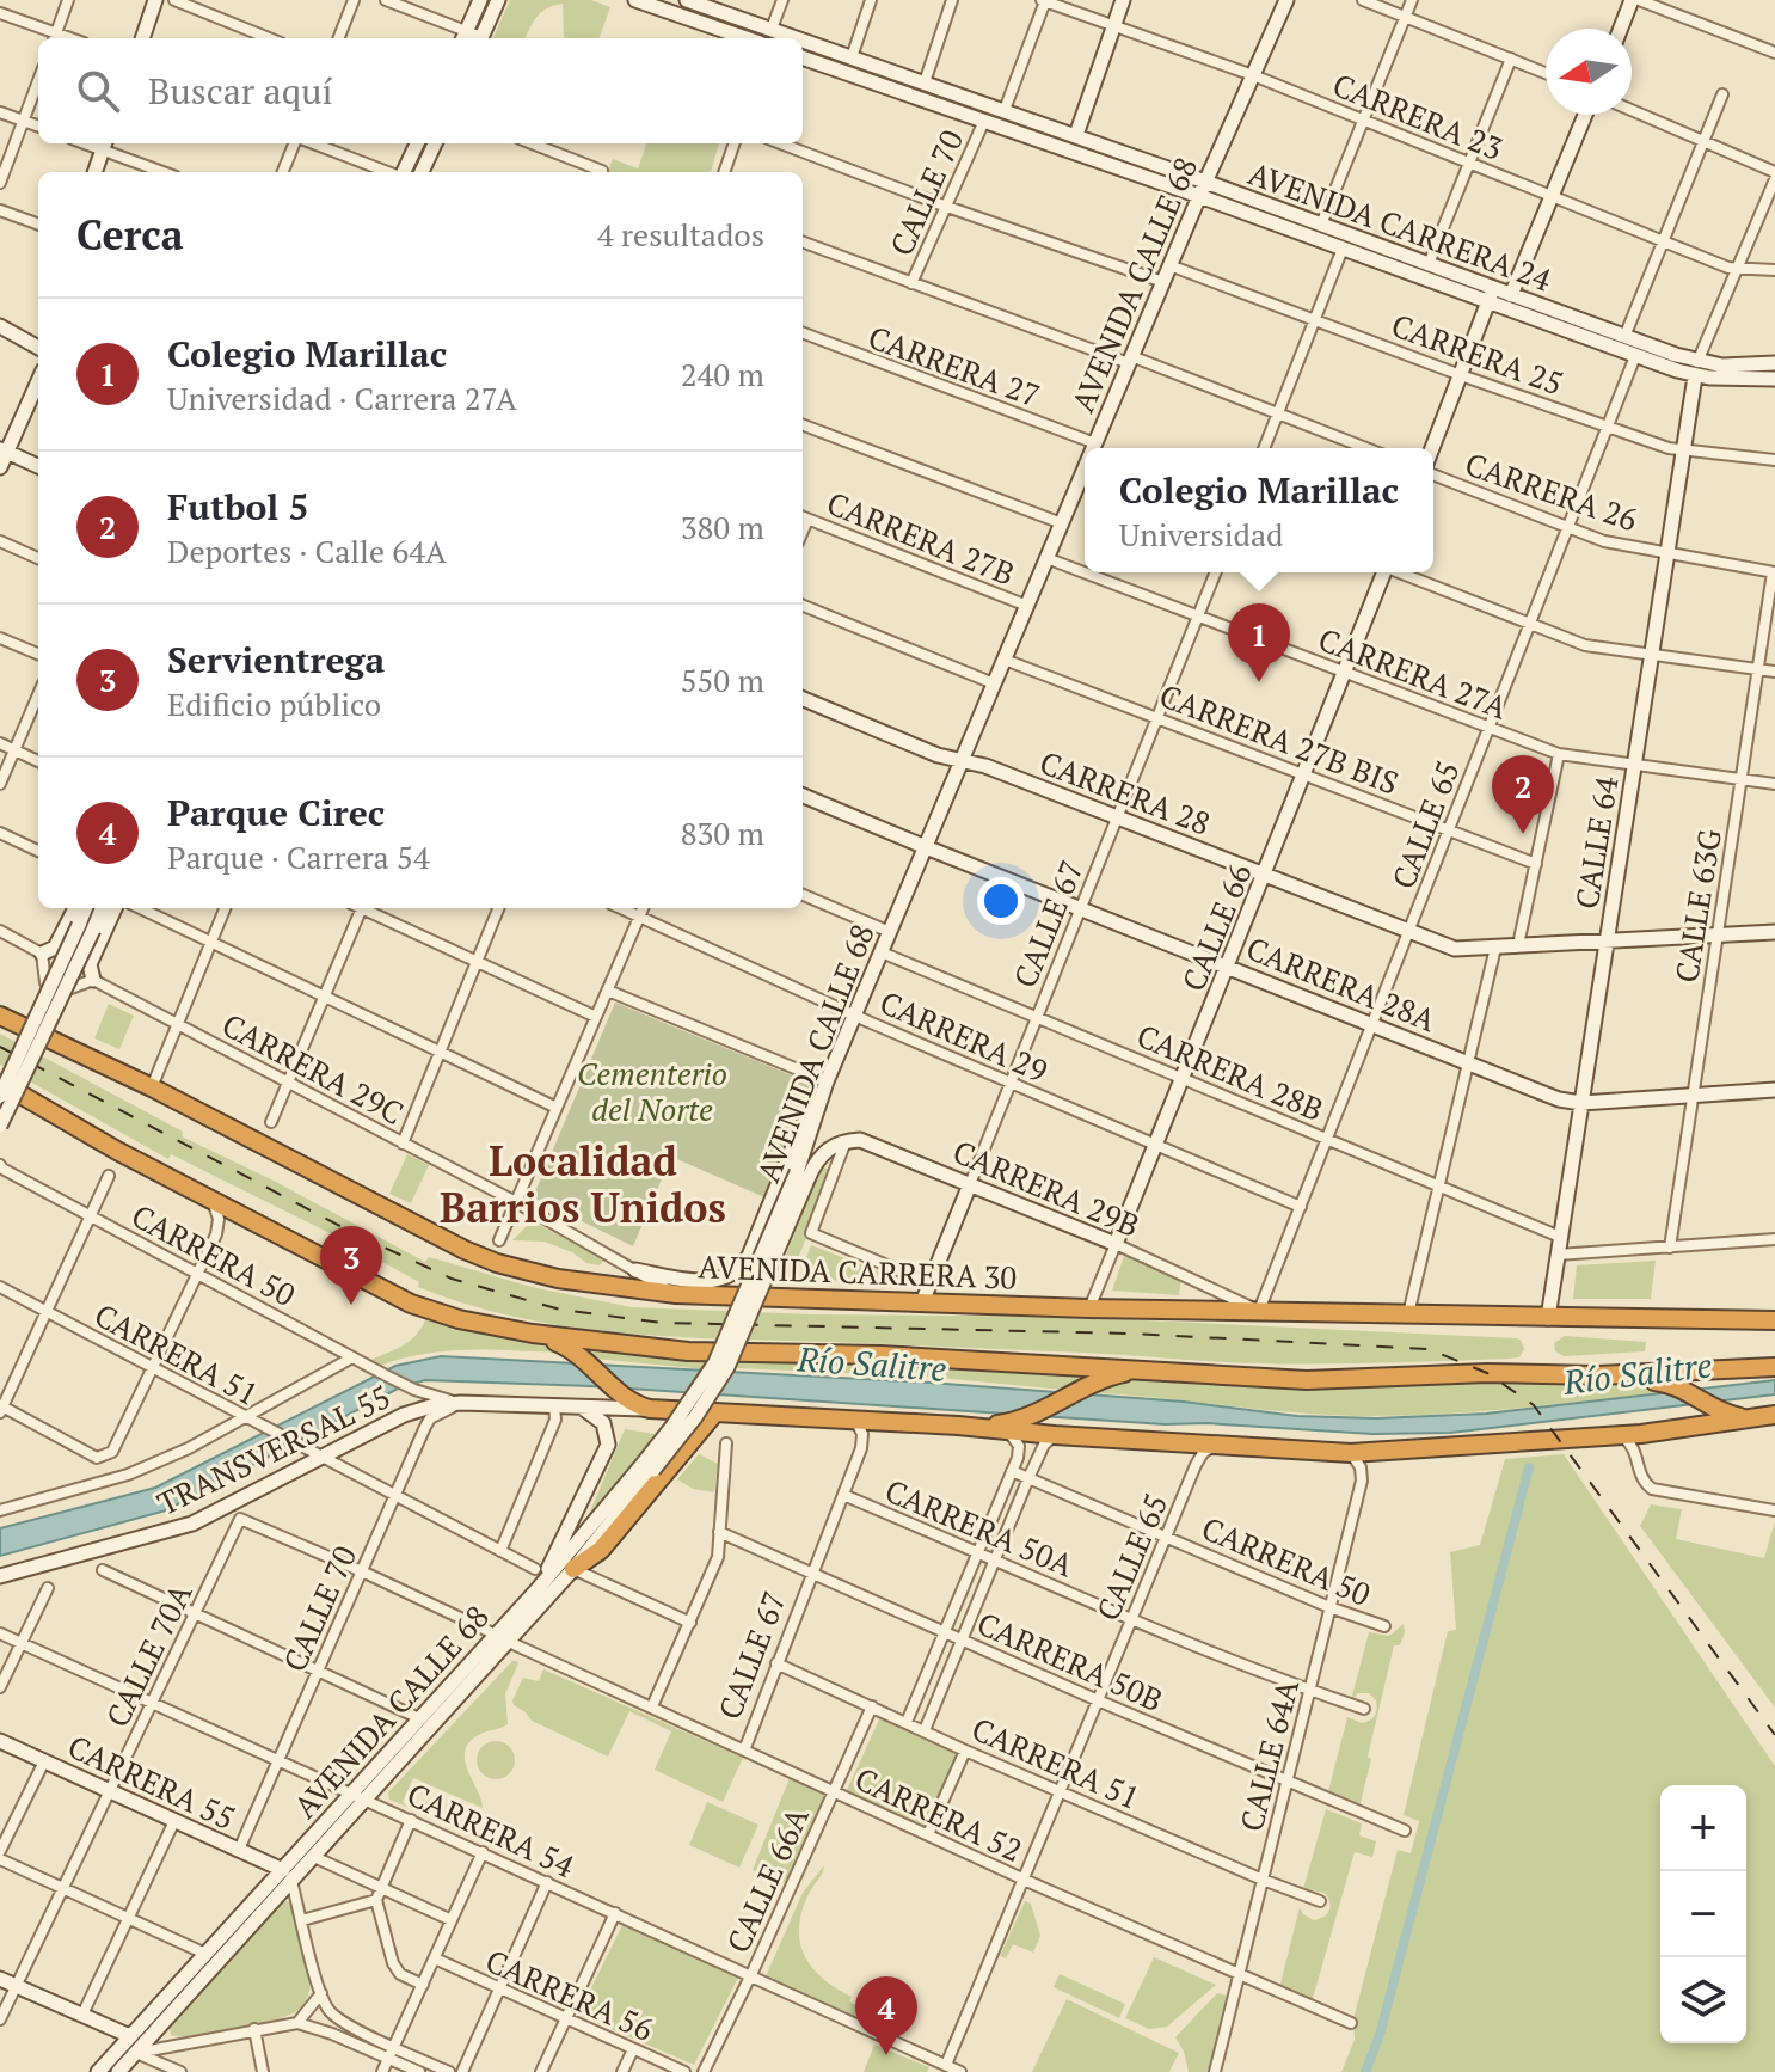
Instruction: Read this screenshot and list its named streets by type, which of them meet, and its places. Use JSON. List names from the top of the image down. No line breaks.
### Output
{"streets":{"highway":["AVENIDA CARRERA 30"],"main road":["AVENIDA CARRERA 24","AVENIDA CALLE 68","CARRERA 28","CALLE 64","CALLE 67","CALLE 66","CARRERA 28A","CARRERA 29B","TRANSVERSAL 55","CARRERA 55"],"street":["CARRERA 23","CALLE 70","CARRERA 25","CARRERA 27","CARRERA 26","CARRERA 27B","CARRERA 27A","CARRERA 27B BIS","CALLE 65","CALLE 63G","CARRERA 29","CARRERA 29C","CARRERA 28B","CARRERA 50","CARRERA 51","CARRERA 50A","CALLE 70A","CARRERA 50B","CALLE 64A","CARRERA 52","CARRERA 54","CALLE 66A","CARRERA 56"]},"crossings":[["CARRERA 23","CALLE 70"],["CARRERA 23","AVENIDA CALLE 68"],["CARRERA 23","CALLE 64"],["CALLE 70","AVENIDA CARRERA 24"],["CALLE 70","CARRERA 50"],["CALLE 70","CARRERA 51"],["CALLE 70","TRANSVERSAL 55"],["CALLE 70","CARRERA 55"],["CALLE 70","CARRERA 52"],["CALLE 70","CARRERA 54"],["AVENIDA CARRERA 24","AVENIDA CALLE 68"],["AVENIDA CARRERA 24","CALLE 65"],["AVENIDA CARRERA 24","CALLE 64"],["AVENIDA CALLE 68","CARRERA 25"],["AVENIDA CALLE 68","CARRERA 27B"],["AVENIDA CALLE 68","CARRERA 27A"],["AVENIDA CALLE 68","CARRERA 27B BIS"],["AVENIDA CALLE 68","CARRERA 28"],["AVENIDA CALLE 68","CARRERA 28A"],["AVENIDA CALLE 68","CARRERA 29"],["AVENIDA CALLE 68","CARRERA 28B"],["AVENIDA CALLE 68","CARRERA 29B"],["AVENIDA CALLE 68","CARRERA 55"],["AVENIDA CALLE 68","CARRERA 52"],["AVENIDA CALLE 68","CARRERA 54"],["CARRERA 25","CALLE 65"],["CARRERA 25","CALLE 64"],["CARRERA 26","CALLE 65"],["CARRERA 26","CALLE 64"],["CARRERA 26","CALLE 63G"],["CARRERA 27A","CALLE 65"],["CARRERA 27A","CALLE 64"],["CARRERA 27A","CALLE 63G"],["CARRERA 27A","CALLE 67"],["CARRERA 27A","CALLE 66"],["CARRERA 27B BIS","CALLE 65"],["CARRERA 27B BIS","CALLE 67"],["CARRERA 27B BIS","CALLE 66"],["CARRERA 28","CALLE 65"],["CARRERA 28","CALLE 64"],["CARRERA 28","CALLE 63G"],["CARRERA 28","CALLE 67"],["CARRERA 28","CALLE 66"],["CALLE 65","CARRERA 28A"],["CALLE 65","CARRERA 29"],["CALLE 65","CARRERA 28B"],["CALLE 65","CARRERA 29B"],["CALLE 65","CARRERA 50"],["CALLE 65","AVENIDA CARRERA 30"],["CALLE 65","CARRERA 51"],["CALLE 65","CARRERA 50A"],["CALLE 65","CARRERA 50B"],["CALLE 65","CARRERA 52"],["CALLE 65","CARRERA 54"],["CALLE 64","CARRERA 28A"],["CALLE 64","CARRERA 28B"],["CALLE 64","AVENIDA CARRERA 30"],["CALLE 63G","CARRERA 28A"],["CALLE 67","CARRERA 28A"],["CALLE 67","CARRERA 29"],["CALLE 67","CARRERA 28B"],["CALLE 67","CARRERA 29B"],["CALLE 67","AVENIDA CARRERA 30"],["CALLE 67","CARRERA 51"],["CALLE 67","CARRERA 50A"],["CALLE 67","CARRERA 50B"],["CALLE 67","CARRERA 52"],["CALLE 66","CARRERA 28A"],["CALLE 66","CARRERA 29"],["CALLE 66","CARRERA 28B"],["CALLE 66","CARRERA 29B"],["CALLE 66","AVENIDA CARRERA 30"],["CARRERA 29C","AVENIDA CARRERA 30"],["CARRERA 29B","AVENIDA CARRERA 30"],["CARRERA 50","TRANSVERSAL 55"],["CARRERA 50","CALLE 64A"],["CARRERA 51","TRANSVERSAL 55"],["CARRERA 51","CALLE 64A"],["CARRERA 51","CALLE 66A"],["CARRERA 50A","CALLE 64A"],["CALLE 70A","CARRERA 55"],["CALLE 70A","CARRERA 52"],["CALLE 70A","CARRERA 54"],["CARRERA 50B","CALLE 64A"],["CALLE 64A","CARRERA 52"],["CARRERA 52","CALLE 66A"],["CARRERA 54","CALLE 66A"]],"districts":["Localidad Barrios Unidos"],"water":["Río Salitre"],"parks":["Cementerio del Norte"],"north":"left","page":{"search":"Buscar aquí","heading":["Cerca","4 resultados"],"list":[{"mark":"1","name":"Colegio Marillac","note":"Universidad · Carrera 27A","value":"240 m"},{"mark":"2","name":"Futbol 5","note":"Deportes · Calle 64A","value":"380 m"},{"mark":"3","name":"Servientrega","note":"Edificio público","value":"550 m"},{"mark":"4","name":"Parque Cirec","note":"Parque · Carrera 54","value":"830 m"}],"popup":["Colegio Marillac","Universidad"],"pins":["1","2","3","4"],"map_buttons":["+","−"]}}
